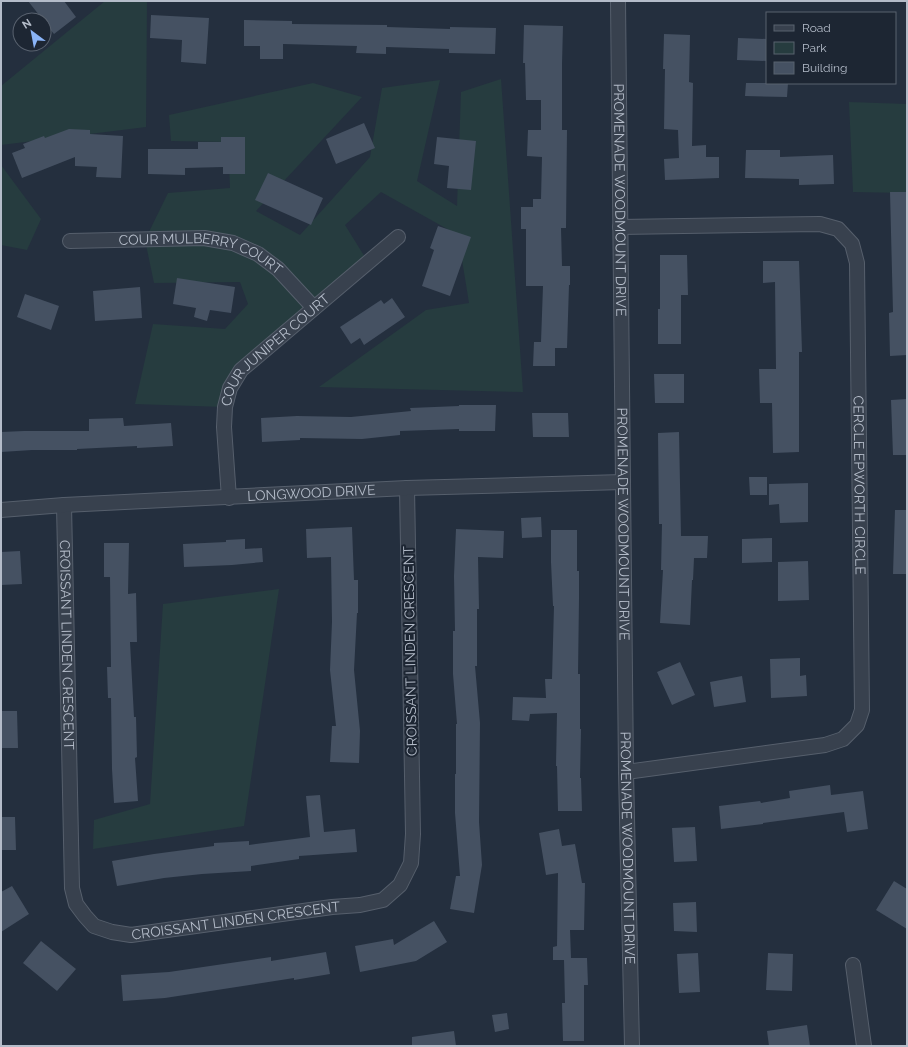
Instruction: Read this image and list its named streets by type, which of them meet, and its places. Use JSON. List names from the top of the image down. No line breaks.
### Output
{"streets":{"street":["PROMENADE WOODMOUNT DRIVE","COUR MULBERRY COURT","COUR JUNIPER COURT","CERCLE EPWORTH CIRCLE","LONGWOOD DRIVE","CROISSANT LINDEN CRESCENT"]},"crossings":[["PROMENADE WOODMOUNT DRIVE","CERCLE EPWORTH CIRCLE"],["PROMENADE WOODMOUNT DRIVE","LONGWOOD DRIVE"],["COUR MULBERRY COURT","COUR JUNIPER COURT"],["COUR JUNIPER COURT","LONGWOOD DRIVE"],["LONGWOOD DRIVE","CROISSANT LINDEN CRESCENT"]],"legend":["Road","Park","Building"],"north":"top left"}
